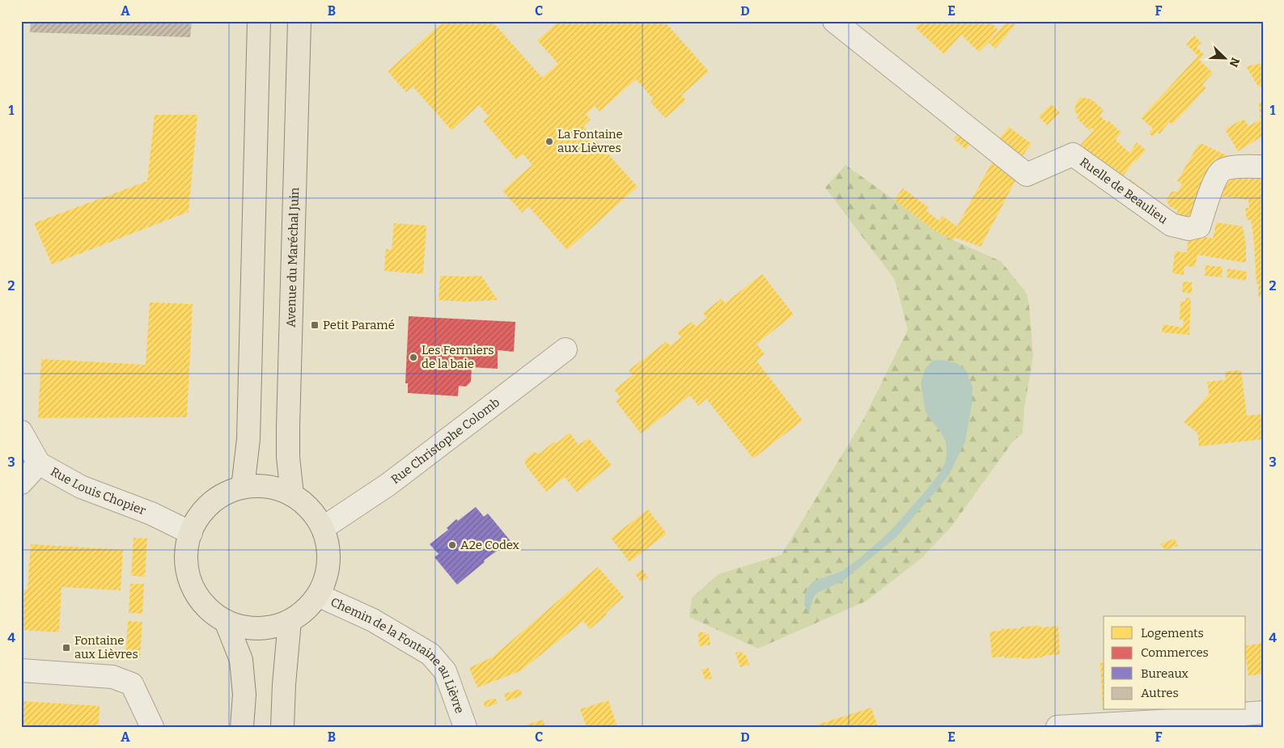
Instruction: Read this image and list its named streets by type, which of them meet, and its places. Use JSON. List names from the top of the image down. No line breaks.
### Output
{"streets":{"main road":["Avenue du Maréchal Juin"],"street":["Ruelle de Beaulieu","Rue Christophe Colomb","Rue Louis Chopier","Chemin de la Fontaine au Lièvre"]},"crossings":[["Avenue du Maréchal Juin","Rue Christophe Colomb"],["Avenue du Maréchal Juin","Rue Louis Chopier"],["Avenue du Maréchal Juin","Chemin de la Fontaine au Lièvre"],["Rue Christophe Colomb","Rue Louis Chopier"],["Rue Christophe Colomb","Chemin de la Fontaine au Lièvre"],["Rue Louis Chopier","Chemin de la Fontaine au Lièvre"]],"places":{"other":["La Fontaine aux Lièvres","Les Fermiers de la baie","A2e Codex"],"transit":["Petit Paramé","Fontaine aux Lièvres"]},"legend":["Logements","Commerces","Bureaux","Autres"],"north":"bottom right","grid":{"columns":["A","B","C","D","E","F"],"rows":["1","2","3","4"]}}
